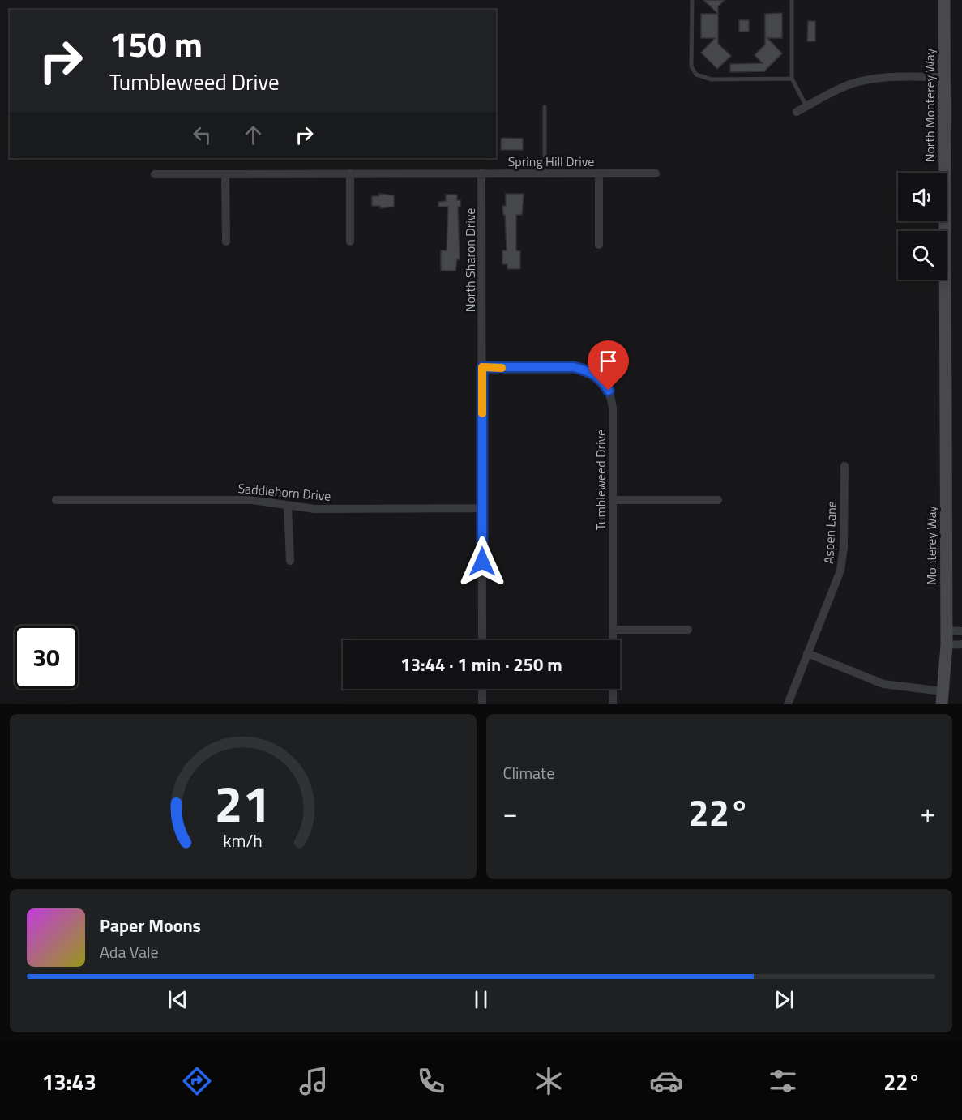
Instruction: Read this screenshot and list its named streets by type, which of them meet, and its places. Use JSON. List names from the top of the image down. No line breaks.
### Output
{"streets":{"street":["North Monterey Way","Spring Hill Drive","North Sharon Drive","Tumbleweed Drive","Saddlehorn Drive","Aspen Lane","Monterey Way"]},"crossings":[["North Monterey Way","Monterey Way"],["Spring Hill Drive","North Sharon Drive"],["North Sharon Drive","Tumbleweed Drive"],["North Sharon Drive","Saddlehorn Drive"]],"page":{"turn":["150 m","Tumbleweed Drive"],"limit":"30","trip":"13:44 · 1 min · 250 m","tile":"Climate","heat":["−","22°","+"],"song":["Paper Moons","Ada Vale"],"tabs":["13:43","22°"],"gauge":["21","km/h"]}}
